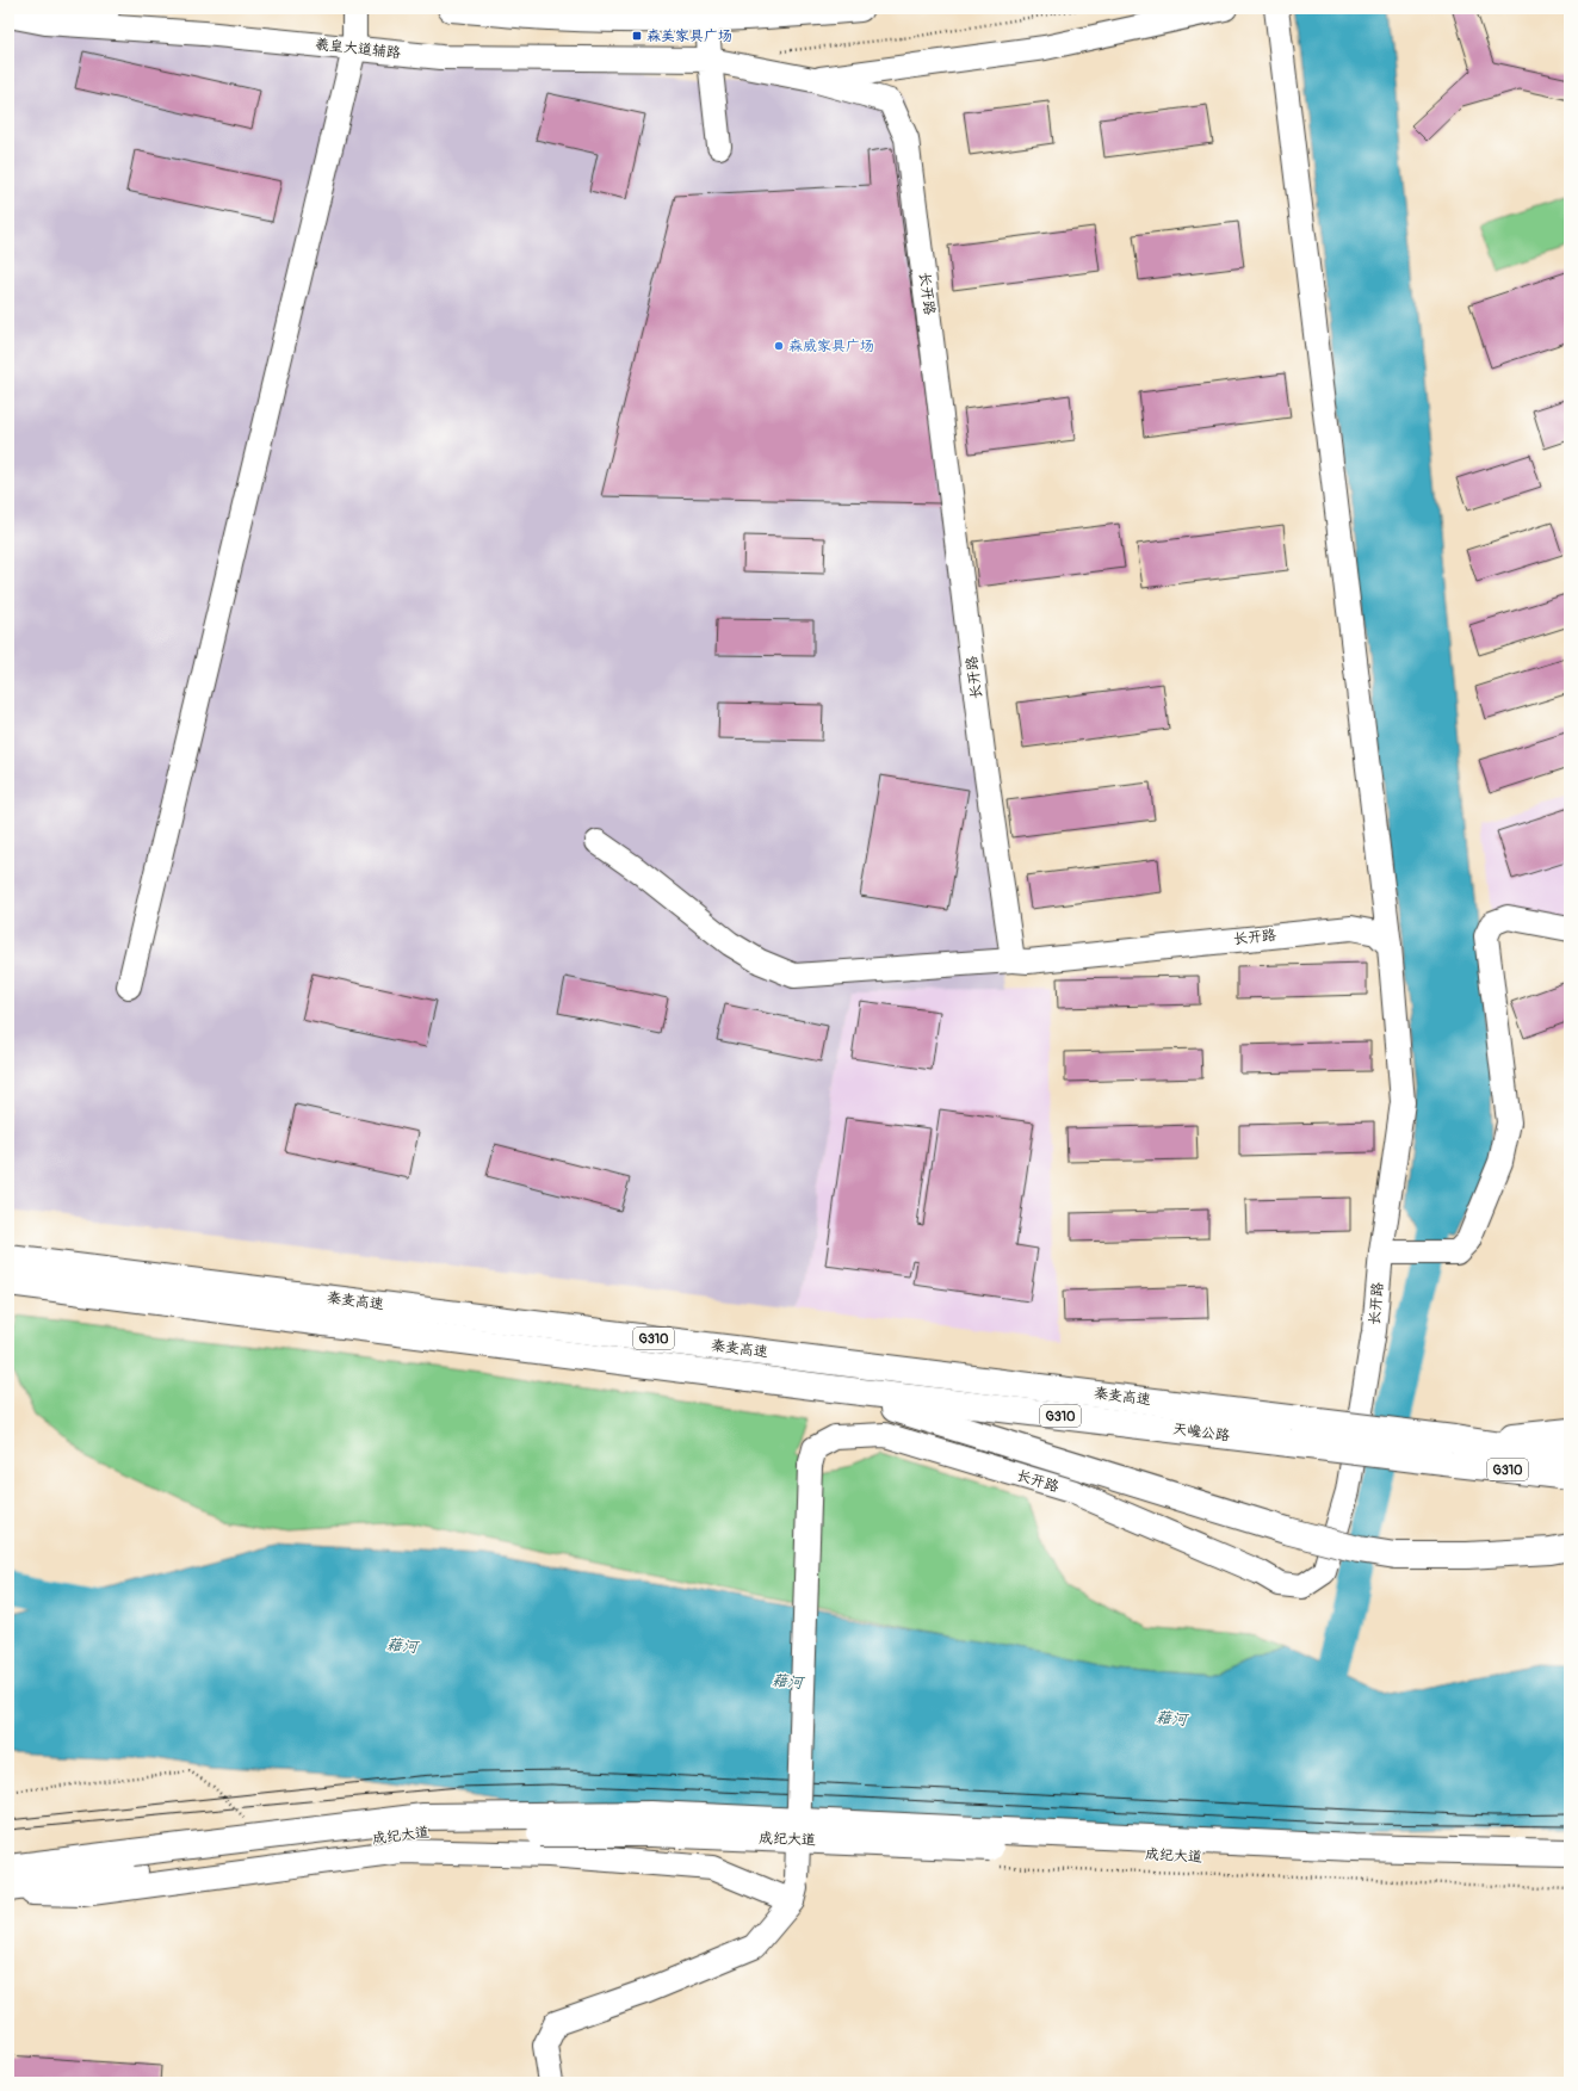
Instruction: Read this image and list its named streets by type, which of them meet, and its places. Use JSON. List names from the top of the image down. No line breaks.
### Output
{"streets":{"main road":["秦麦高速","G310","天巉公路","成纪大道"],"street":["羲皇大道辅路","长开路"]},"crossings":[["羲皇大道辅路","长开路"],["秦麦高速","G310"],["秦麦高速","天巉公路"]],"water":["藉河"],"places":{"transit":["森美家具广场"],"other":["森威家具广场"]}}
